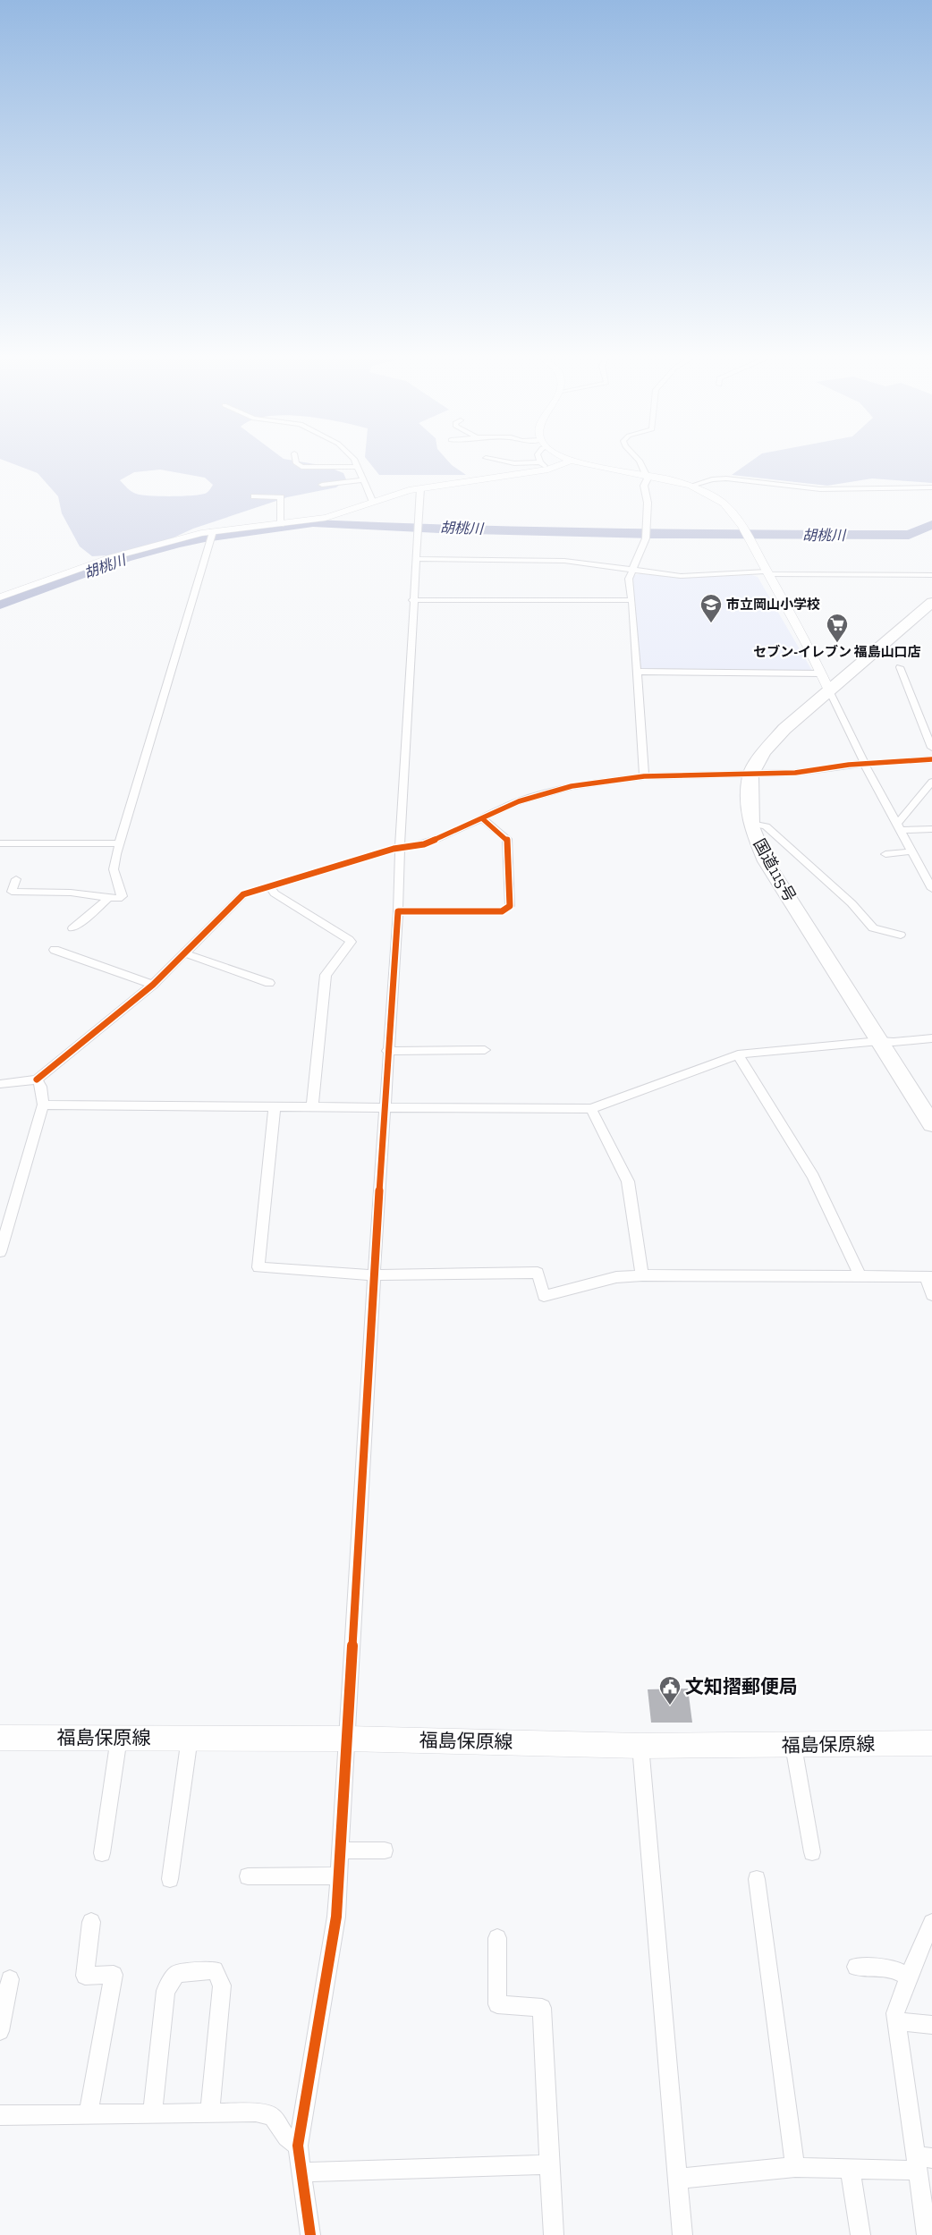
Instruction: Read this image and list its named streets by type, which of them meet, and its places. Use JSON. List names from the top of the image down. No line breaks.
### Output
{"streets":{"highway":["国道115号"],"main road":["福島保原線"]},"water":["胡桃川"],"places":{"school or university":["市立岡山小学校"],"supermarket":["セブン-イレブン 福島山口店"],"public building":["文知摺郵便局"]}}
